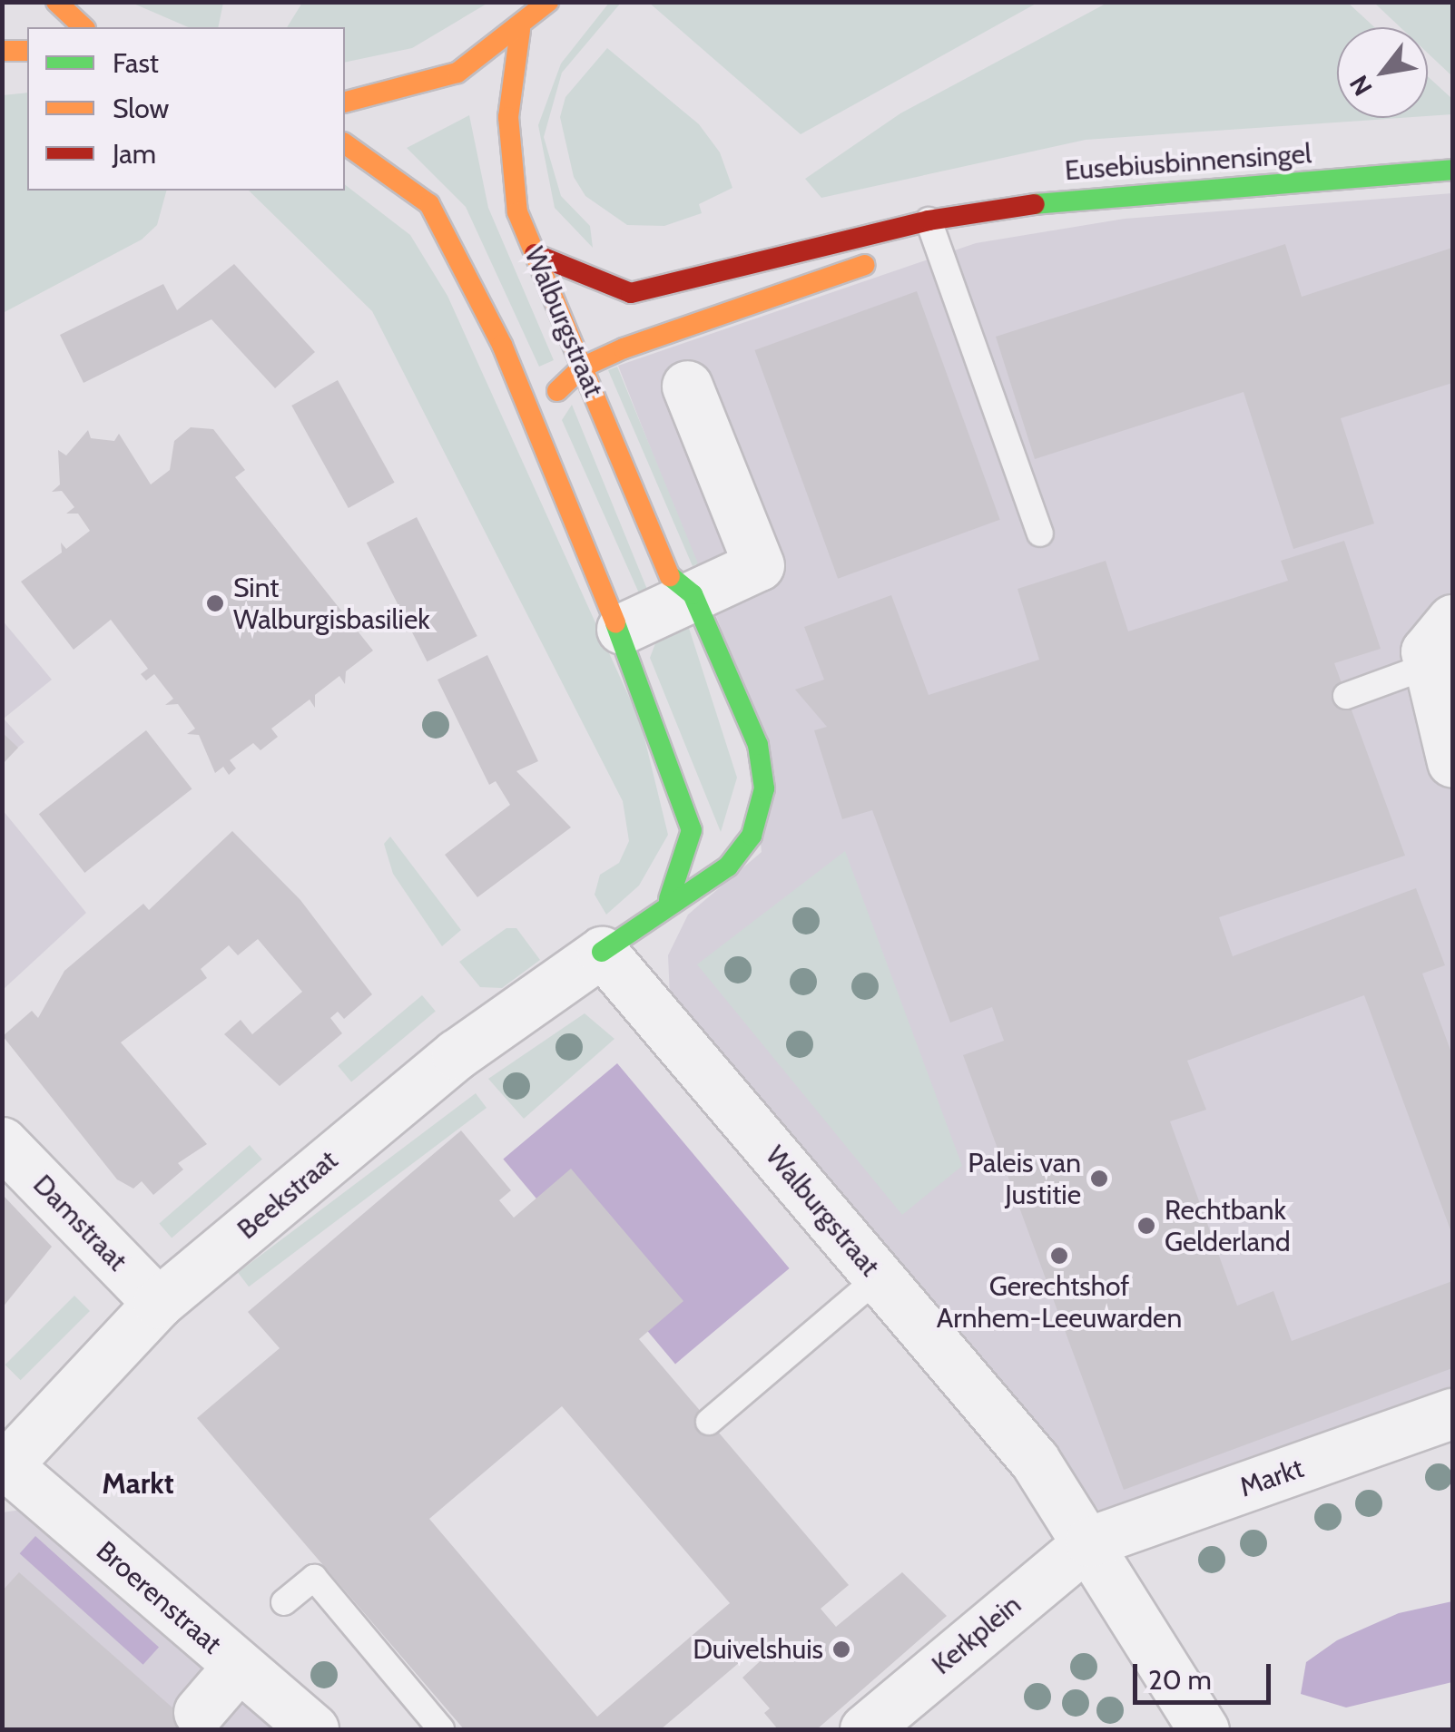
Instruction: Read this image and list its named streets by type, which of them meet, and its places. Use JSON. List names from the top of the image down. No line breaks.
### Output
{"streets":{"street":["Eusebiusbinnensingel","Walburgstraat","Beekstraat","Damstraat","Markt","Broerenstraat","Kerkplein"]},"crossings":[["Eusebiusbinnensingel","Walburgstraat"],["Walburgstraat","Beekstraat"],["Walburgstraat","Markt"],["Walburgstraat","Kerkplein"],["Beekstraat","Damstraat"],["Beekstraat","Broerenstraat"],["Markt","Kerkplein"]],"districts":["Markt"],"places":["Sint Walburgisbasiliek","Paleis van Justitie","Rechtbank Gelderland","Gerechtshof Arnhem-Leeuwarden","Duivelshuis"],"legend":["Fast","Slow","Jam"],"scale_bar":"20 m","north":"bottom left"}
